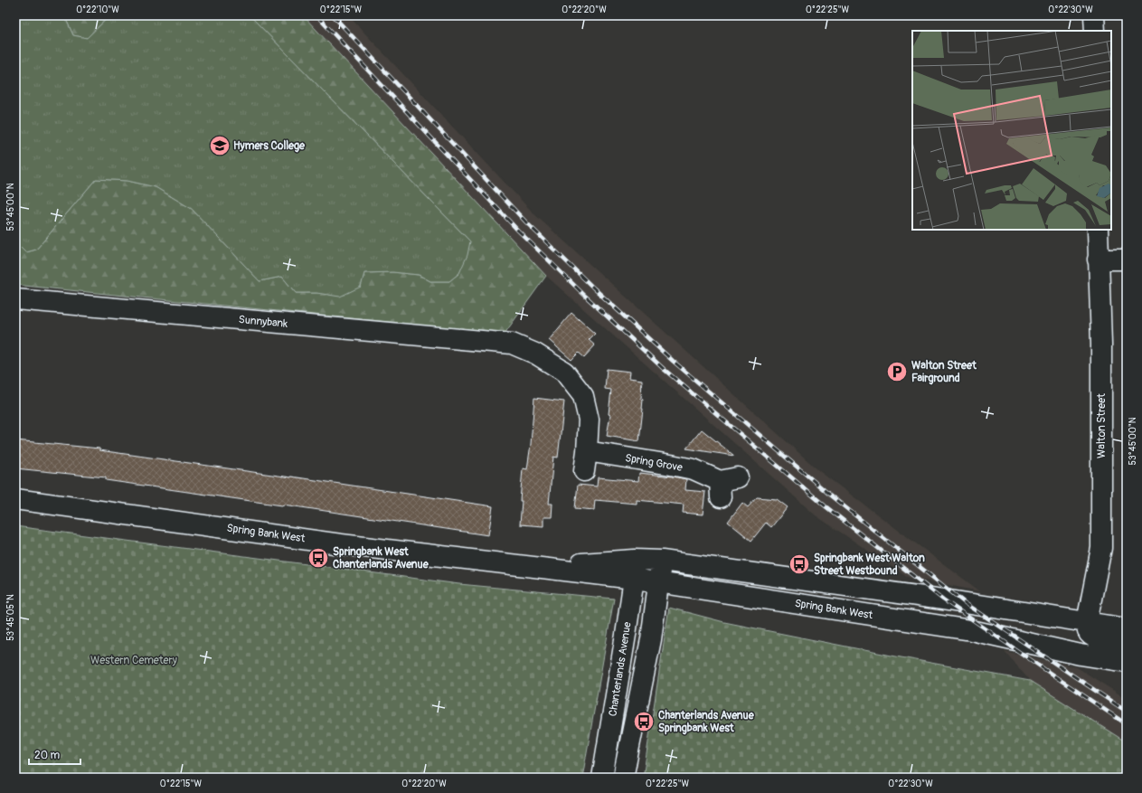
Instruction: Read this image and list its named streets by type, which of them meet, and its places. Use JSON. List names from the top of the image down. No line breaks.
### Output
{"streets":{"street":["Sunnybank","Walton Street","Spring Grove","Spring Bank West","Chanterlands Avenue"]},"crossings":[["Sunnybank","Spring Grove"],["Walton Street","Spring Bank West"],["Spring Bank West","Chanterlands Avenue"]],"parks":["Western Cemetery"],"places":{"school or university":["Hymers College"],"parking":["Walton Street Fairground"],"bus stop":["Springbank West Chanterlands Avenue","Springbank West Walton Street Westbound","Chanterlands Avenue Springbank West"]},"scale_bar":"20 m","coordinates":["0°22'10\"W","0°22'15\"W","0°22'20\"W","0°22'25\"W","0°22'30\"W","53°45'00\"N","53°45'05\"N"]}
